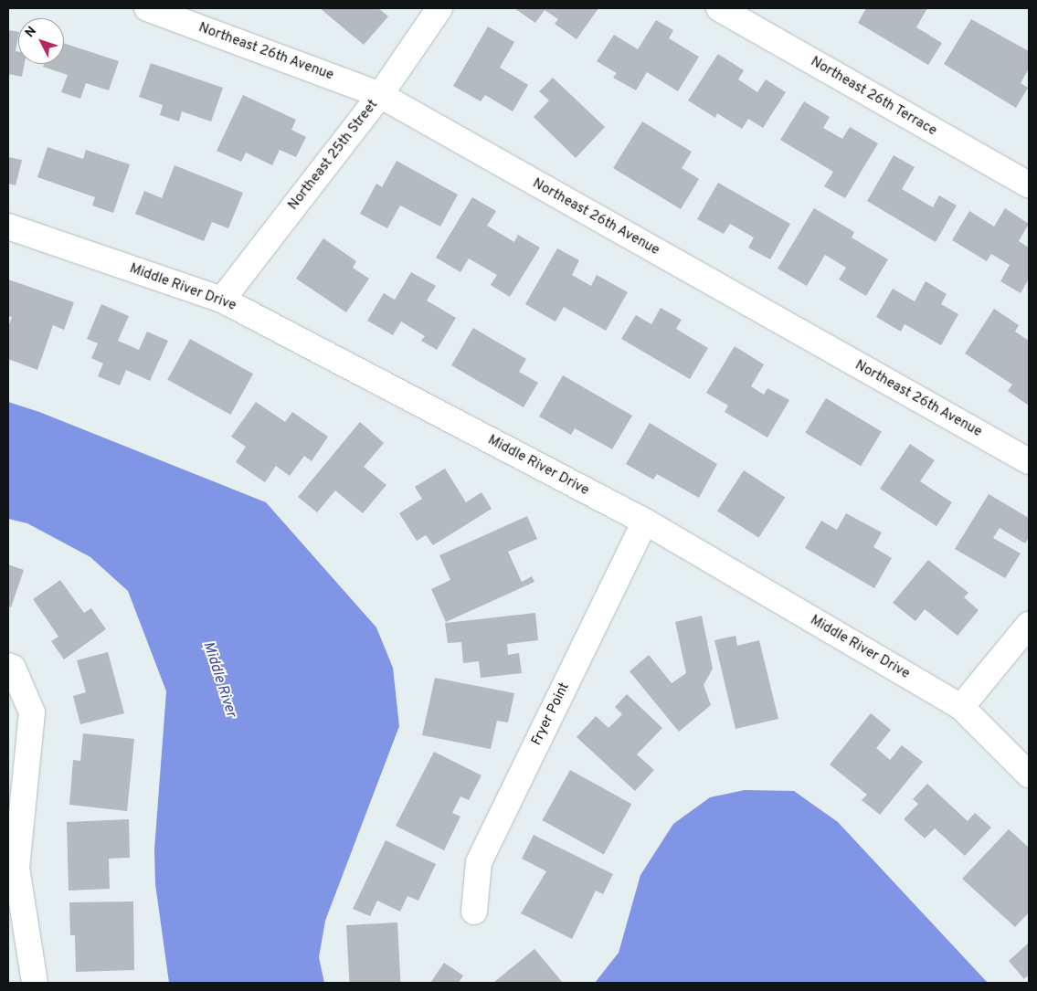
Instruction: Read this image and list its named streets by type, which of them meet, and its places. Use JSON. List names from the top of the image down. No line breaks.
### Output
{"streets":{"street":["Northeast 26th Avenue","Northeast 26th Terrace","Northeast 25th Street","Middle River Drive","Fryer Point"]},"crossings":[["Northeast 26th Avenue","Northeast 25th Street"],["Northeast 25th Street","Middle River Drive"],["Middle River Drive","Fryer Point"]],"water":["Middle River"],"north":"top left"}
